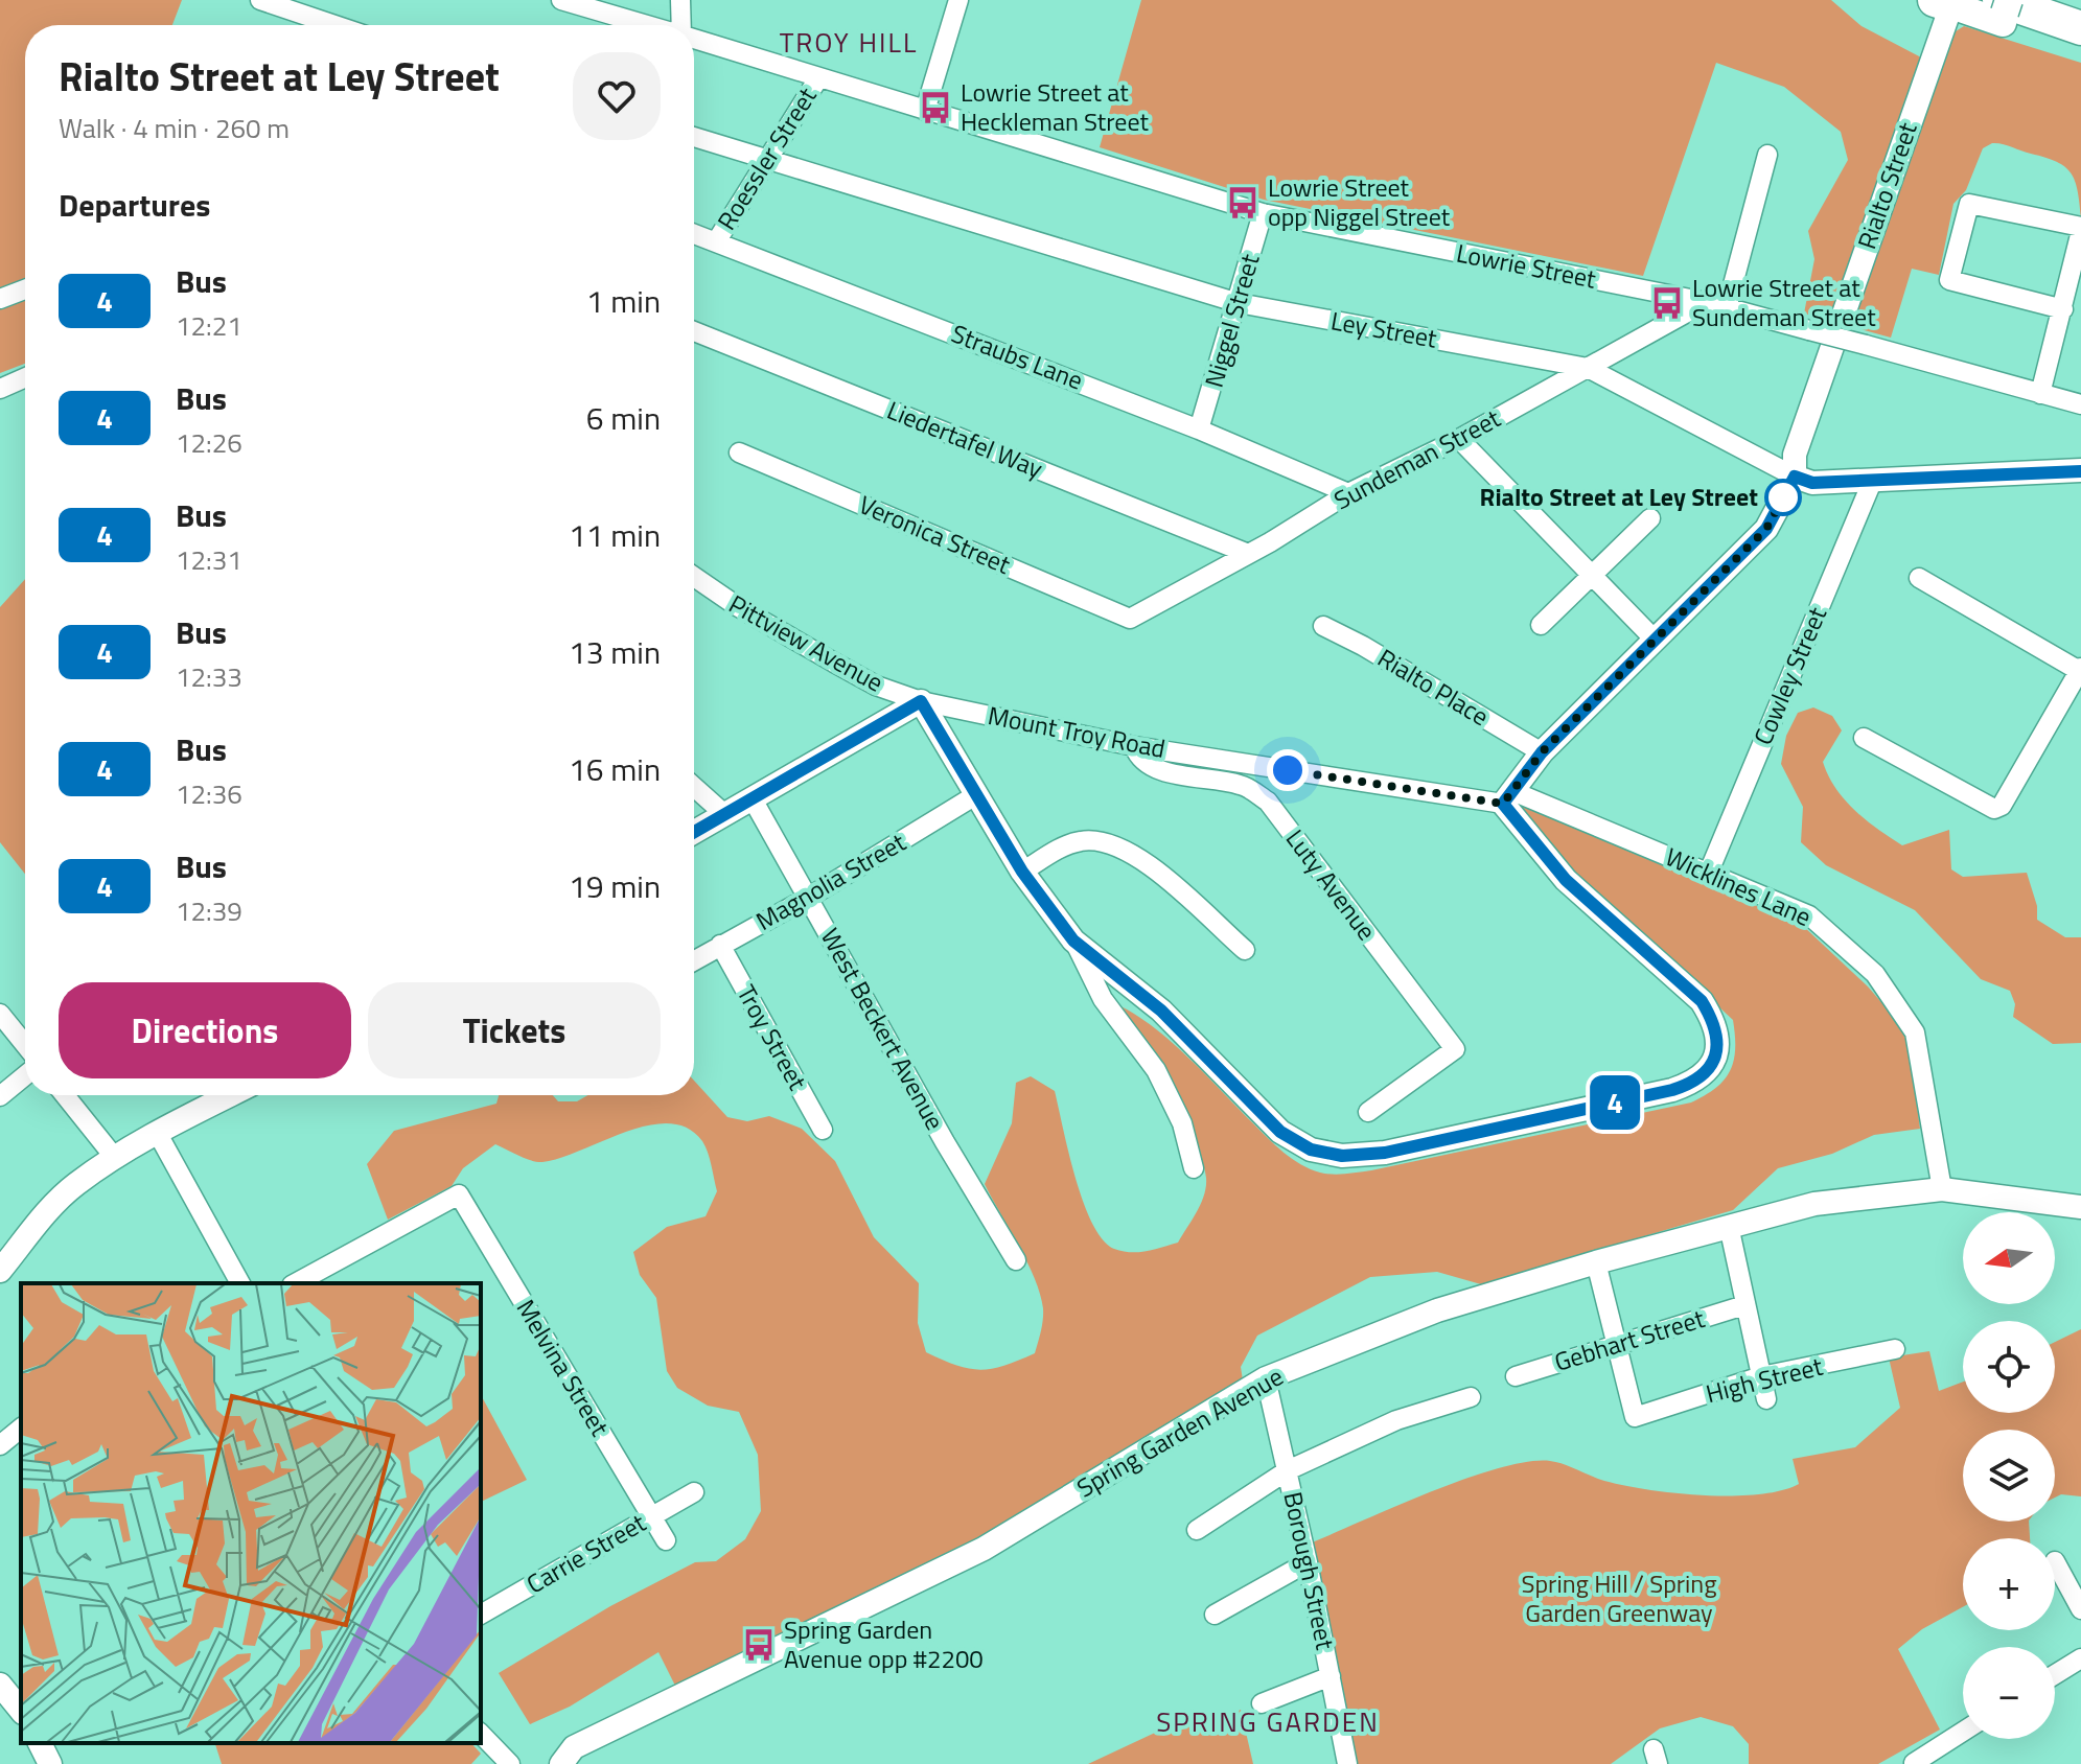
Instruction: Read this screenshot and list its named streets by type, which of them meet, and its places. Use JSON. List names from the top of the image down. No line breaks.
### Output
{"streets":{"main road":["Rialto Street"],"street":["Roessler Street","Lowrie Street","Niggel Street","Ley Street","Straubs Lane","Liedertafel Way","Sundeman Street","Veronica Street","Pittview Avenue","Cowley Street","Rialto Place","Mount Troy Road","Magnolia Street","Luty Avenue","Wicklines Lane","West Beckert Avenue","Troy Street","Gebhart Street","Melvina Street","High Street","Spring Garden Avenue","Carrie Street","Borough Street"]},"crossings":[["Roessler Street","Lowrie Street"],["Roessler Street","Ley Street"],["Roessler Street","Straubs Lane"],["Rialto Street","Ley Street"],["Rialto Street","Rialto Place"],["Rialto Street","Mount Troy Road"],["Rialto Street","Wicklines Lane"],["Lowrie Street","Niggel Street"],["Lowrie Street","Sundeman Street"],["Niggel Street","Ley Street"],["Niggel Street","Straubs Lane"],["Ley Street","Sundeman Street"],["Ley Street","Cowley Street"],["Straubs Lane","Sundeman Street"],["Liedertafel Way","Sundeman Street"],["Sundeman Street","Veronica Street"],["Pittview Avenue","Mount Troy Road"],["Cowley Street","Wicklines Lane"],["Mount Troy Road","Luty Avenue"],["Mount Troy Road","Wicklines Lane"],["Magnolia Street","West Beckert Avenue"],["Magnolia Street","Troy Street"],["Wicklines Lane","Spring Garden Avenue"],["Gebhart Street","High Street"],["Melvina Street","Carrie Street"],["Spring Garden Avenue","Borough Street"]],"districts":["TROY HILL","SPRING GARDEN"],"parks":["Spring Hill / Spring Garden Greenway"],"places":{"bus stop":["Lowrie Street at Heckleman Street","Lowrie Street opp Niggel Street","Lowrie Street at Sundeman Street","Spring Garden Avenue opp #2200"],"other":["Rialto Street at Ley Street"]},"lines":["bus line 4"],"north":"left","page":{"on_map":"4","heading":[["Rialto Street at Ley Street","Walk · 4 min · 260 m"],"Departures"],"list":[{"mark":"4","name":"Bus","note":"12:21","value":"1 min"},{"mark":"4","name":"Bus","note":"12:26","value":"6 min"},{"mark":"4","name":"Bus","note":"12:31","value":"11 min"},{"mark":"4","name":"Bus","note":"12:33","value":"13 min"},{"mark":"4","name":"Bus","note":"12:36","value":"16 min"},{"mark":"4","name":"Bus","note":"12:39","value":"19 min"}],"buttons":["Directions","Tickets"],"map_buttons":["+","−"]}}
